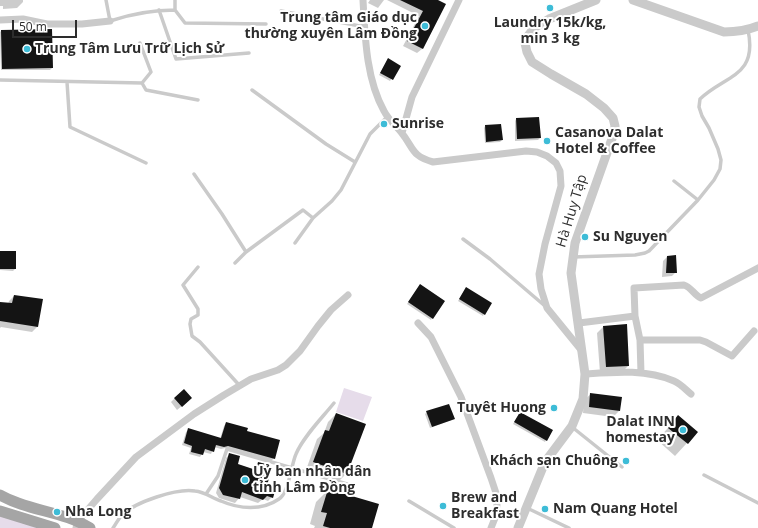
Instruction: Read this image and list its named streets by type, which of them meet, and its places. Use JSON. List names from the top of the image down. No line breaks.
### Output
{"streets":{"street":["Hà Huy Tập"]},"places":["Laundry 15k/kg, min 3 kg","Trung tâm Giáo dục thường xuyên Lâm Đồng","Trung Tâm Lưu Trữ Lịch Sử","Sunrise","Casanova Dalat Hotel & Coffee","Su Nguyen","Tuyêt Huong","Dalat INN homestay","Khách sạn Chuông","Uỷ ban nhân dân tỉnh Lâm Đồng","Brew and Breakfast","Nam Quang Hotel","Nha Long"],"scale_bar":"50 m"}
